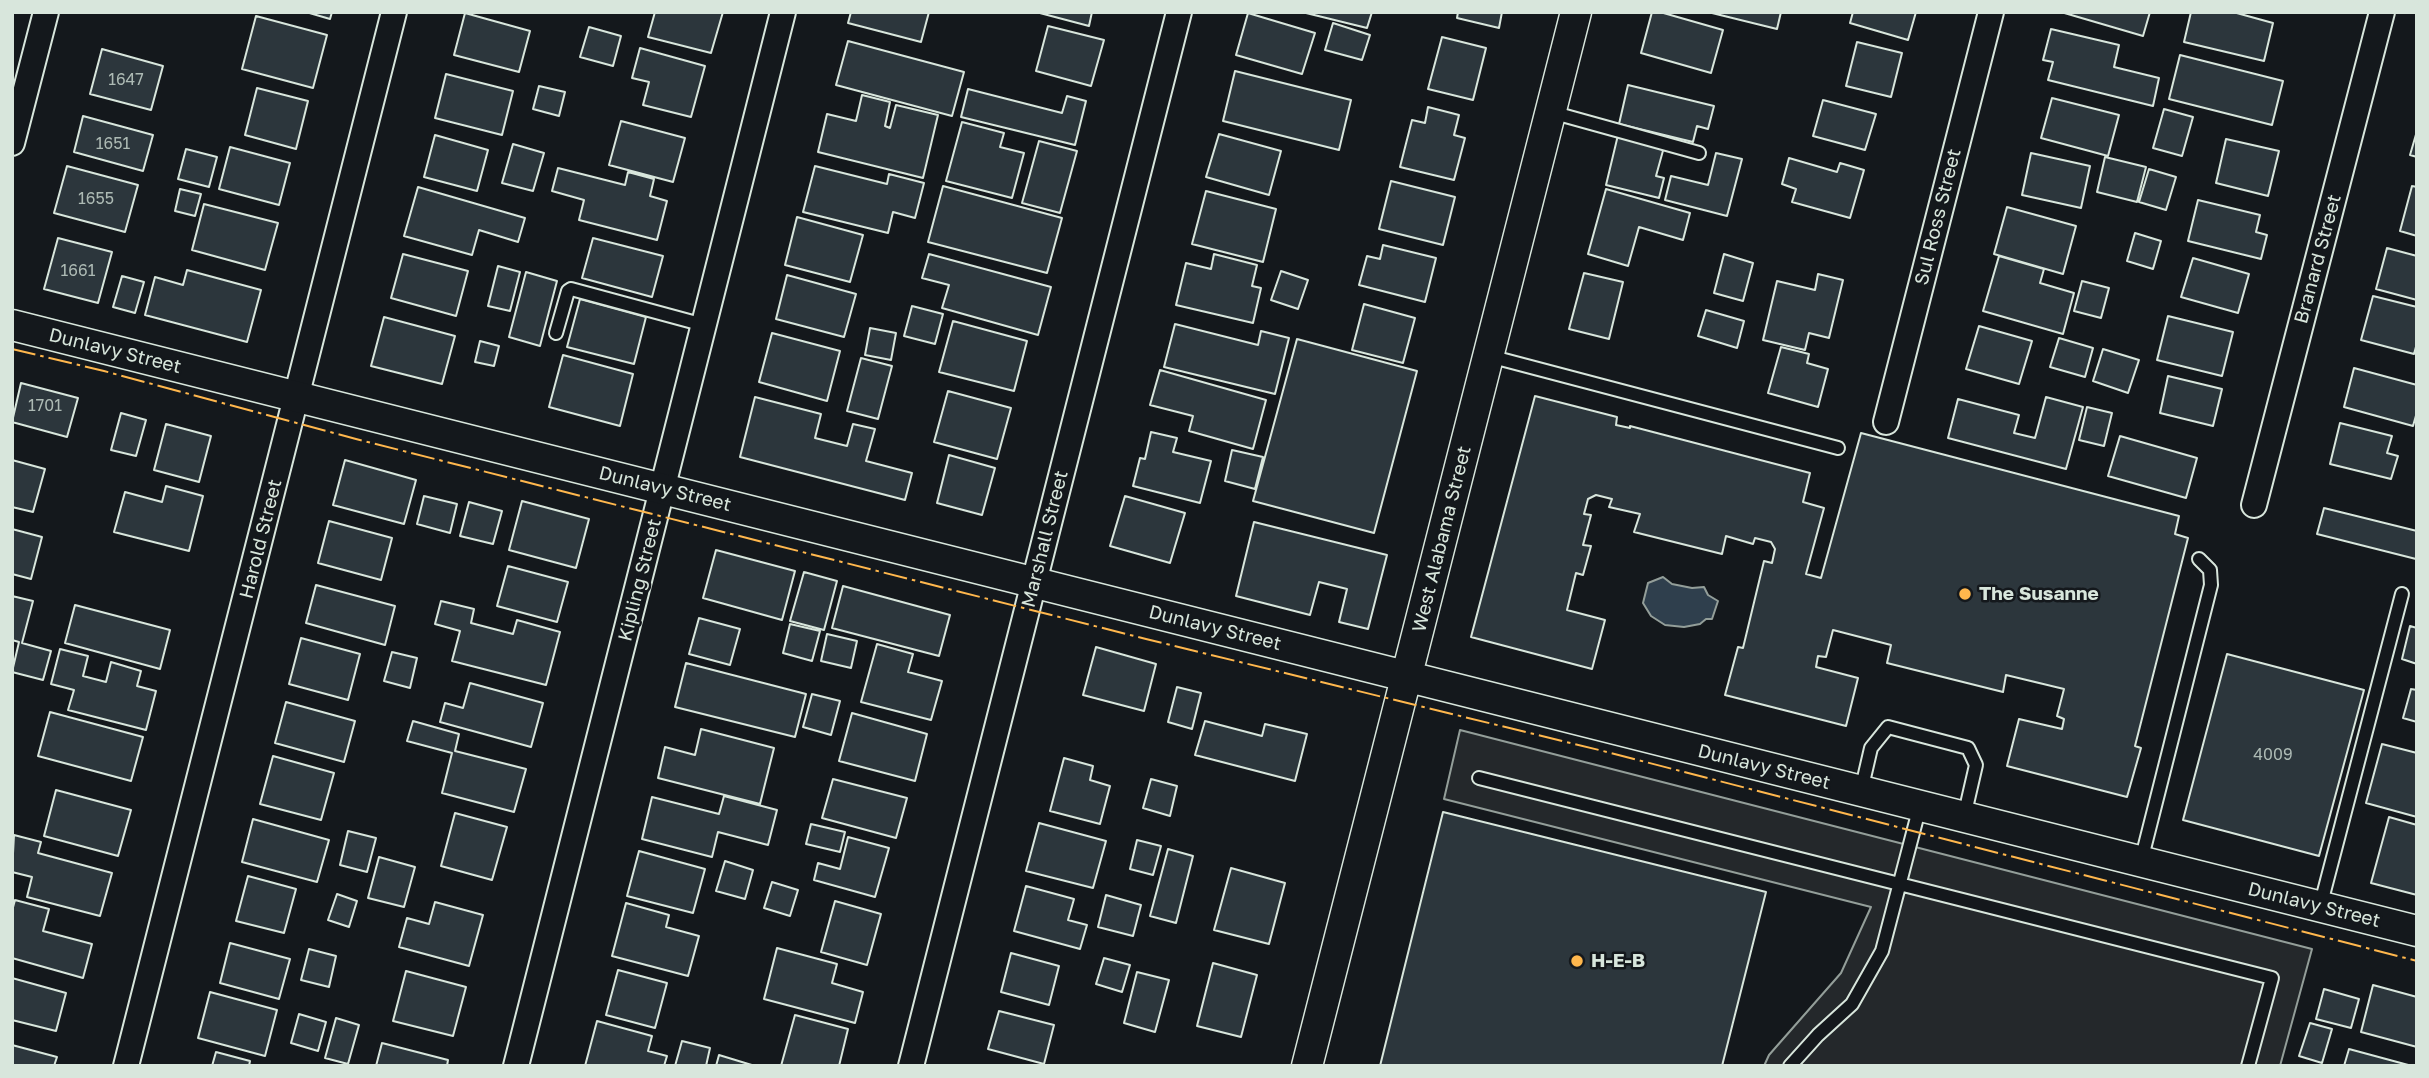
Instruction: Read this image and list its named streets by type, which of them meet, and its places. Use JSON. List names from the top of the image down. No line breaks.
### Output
{"streets":{"street":["Sul Ross Street","Branard Street","Dunlavy Street","Harold Street","Marshall Street","West Alabama Street","Kipling Street"]},"crossings":[["Dunlavy Street","Harold Street"],["Dunlavy Street","Marshall Street"],["Dunlavy Street","West Alabama Street"],["Dunlavy Street","Kipling Street"]],"places":["The Susanne","H-E-B"],"house_numbers":["1647","1651","1655","1661","1701","4009"]}
